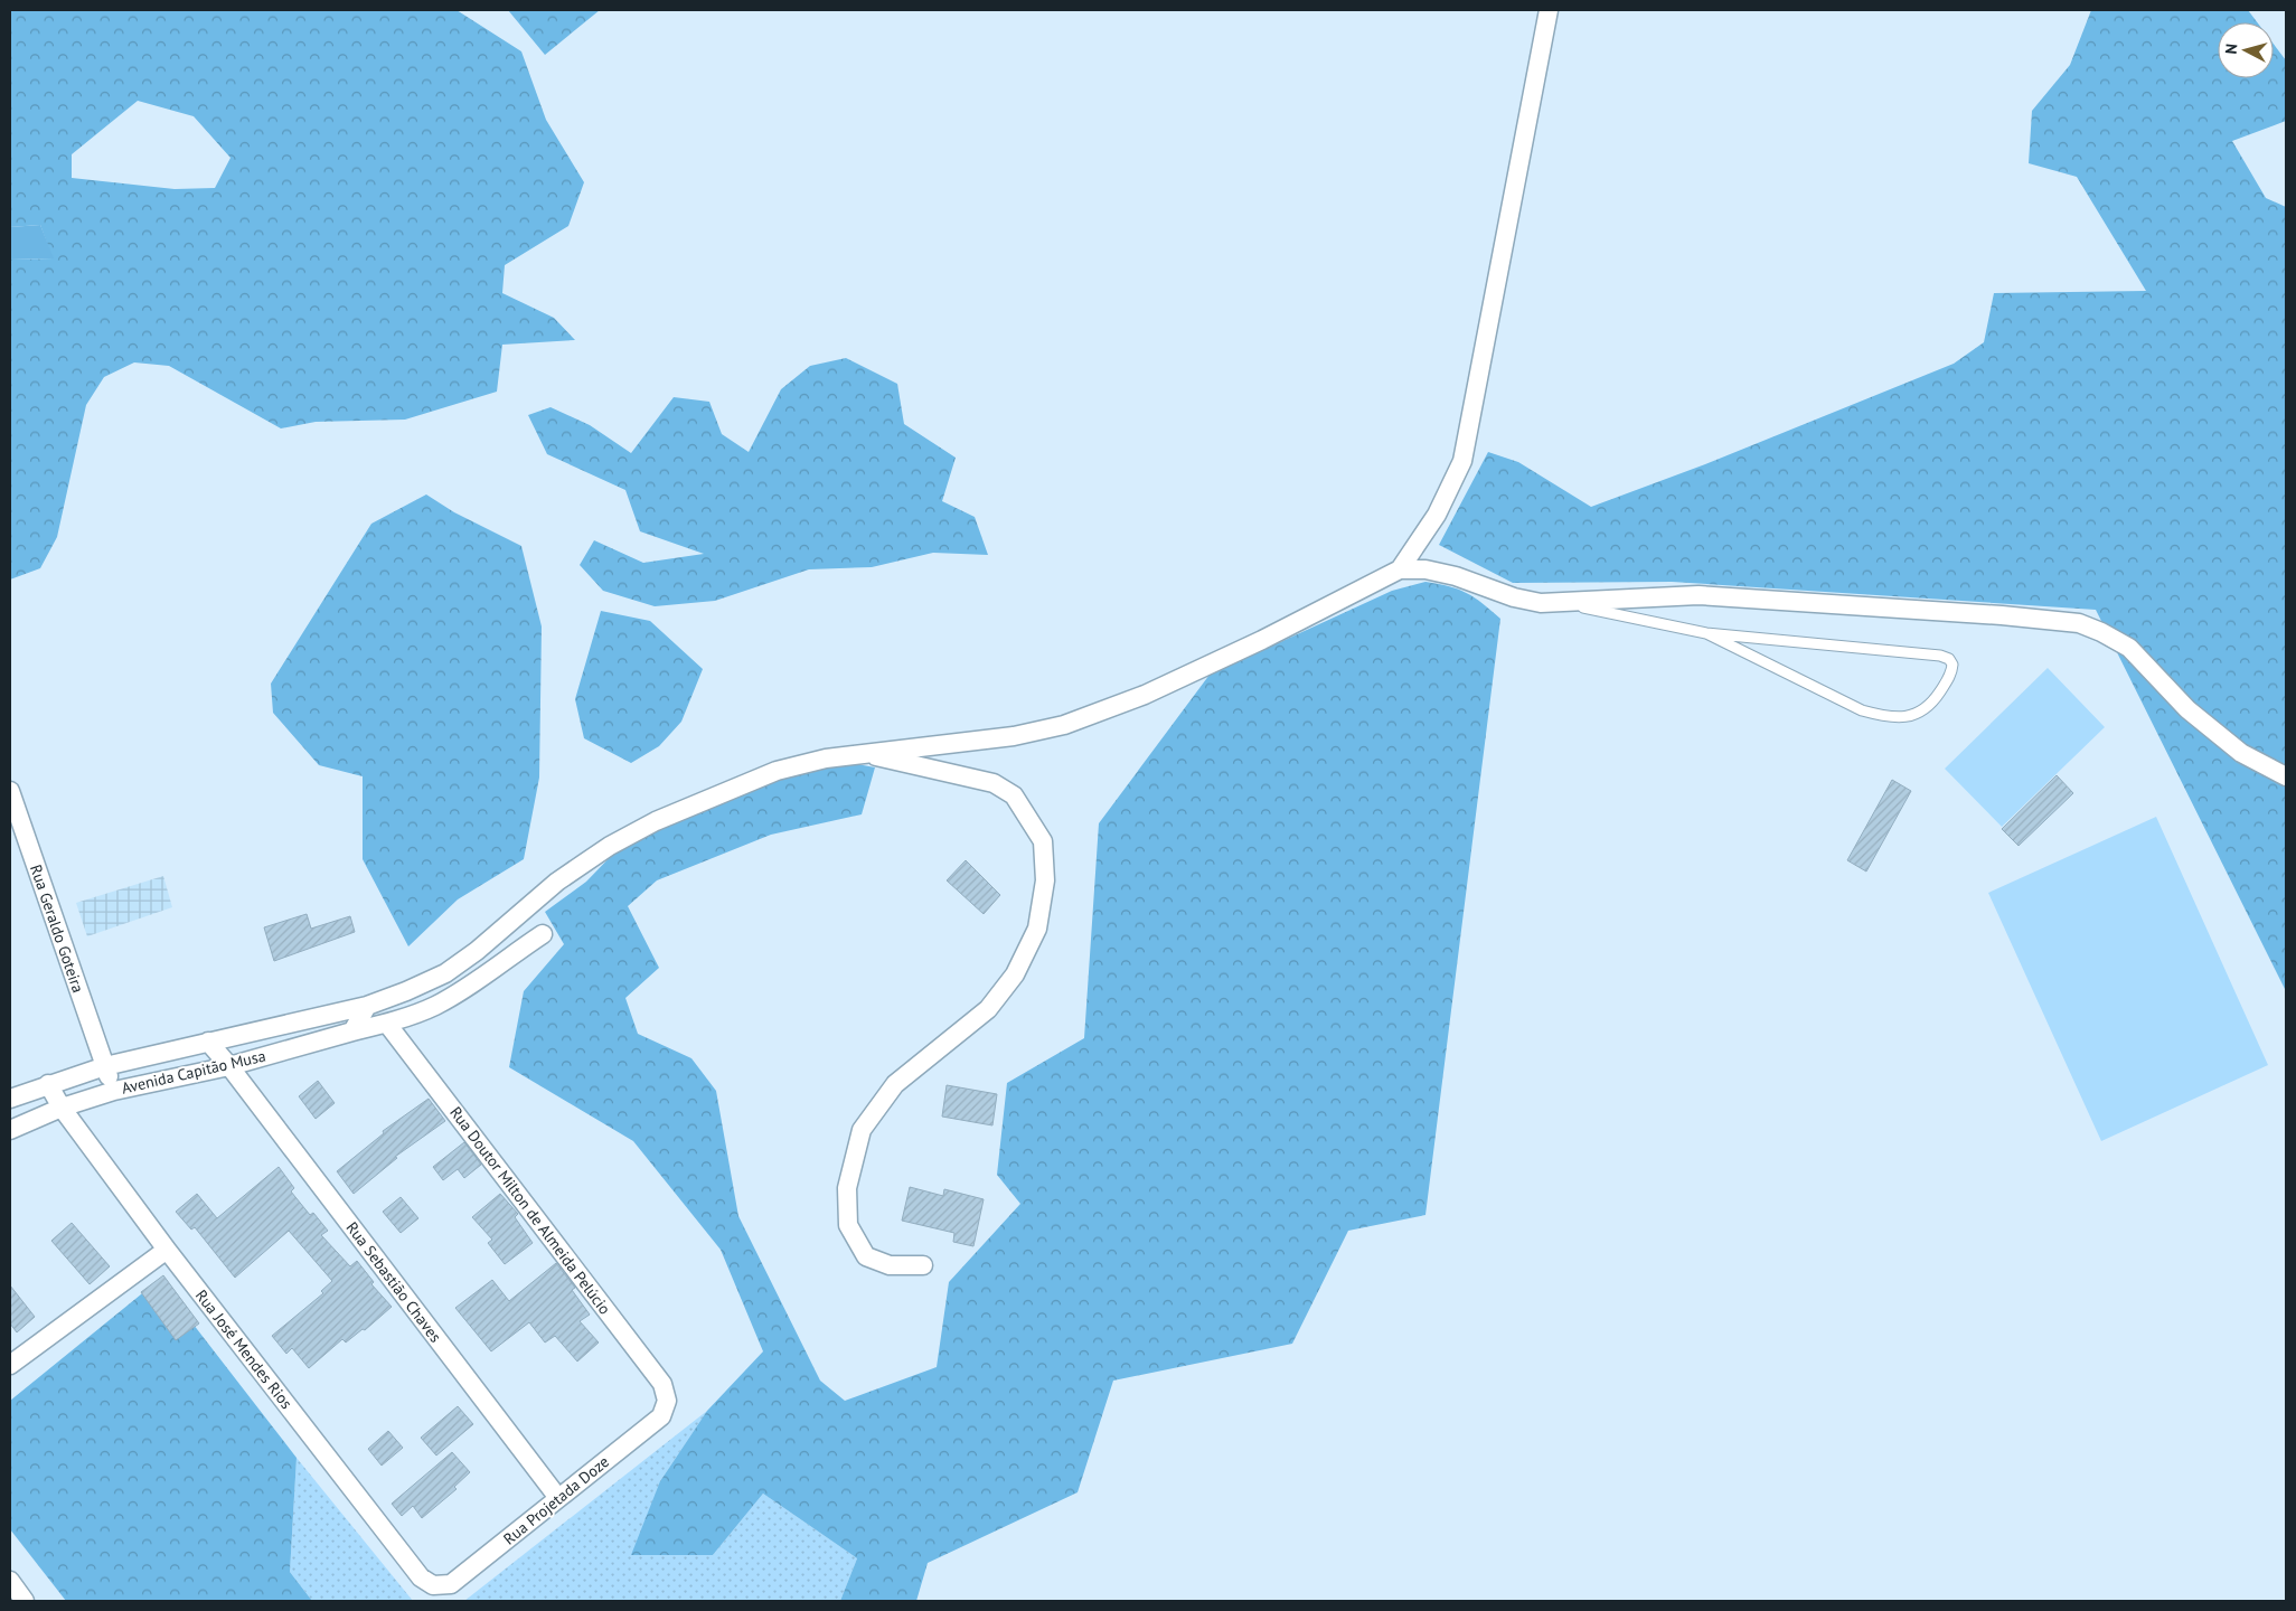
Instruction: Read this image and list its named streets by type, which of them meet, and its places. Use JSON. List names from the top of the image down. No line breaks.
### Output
{"streets":{"street":["Rua Geraldo Goteira","Avenida Capitão Musa","Rua Doutor Milton de Almeida Pelúcio","Rua Sebastião Chaves","Rua José Mendes Rios","Rua Projetada Doze"]},"crossings":[["Rua Geraldo Goteira","Avenida Capitão Musa"],["Avenida Capitão Musa","Rua Doutor Milton de Almeida Pelúcio"],["Avenida Capitão Musa","Rua Sebastião Chaves"],["Avenida Capitão Musa","Rua José Mendes Rios"],["Rua Doutor Milton de Almeida Pelúcio","Rua Projetada Doze"],["Rua Sebastião Chaves","Rua Projetada Doze"],["Rua José Mendes Rios","Rua Projetada Doze"]],"north":"left"}
